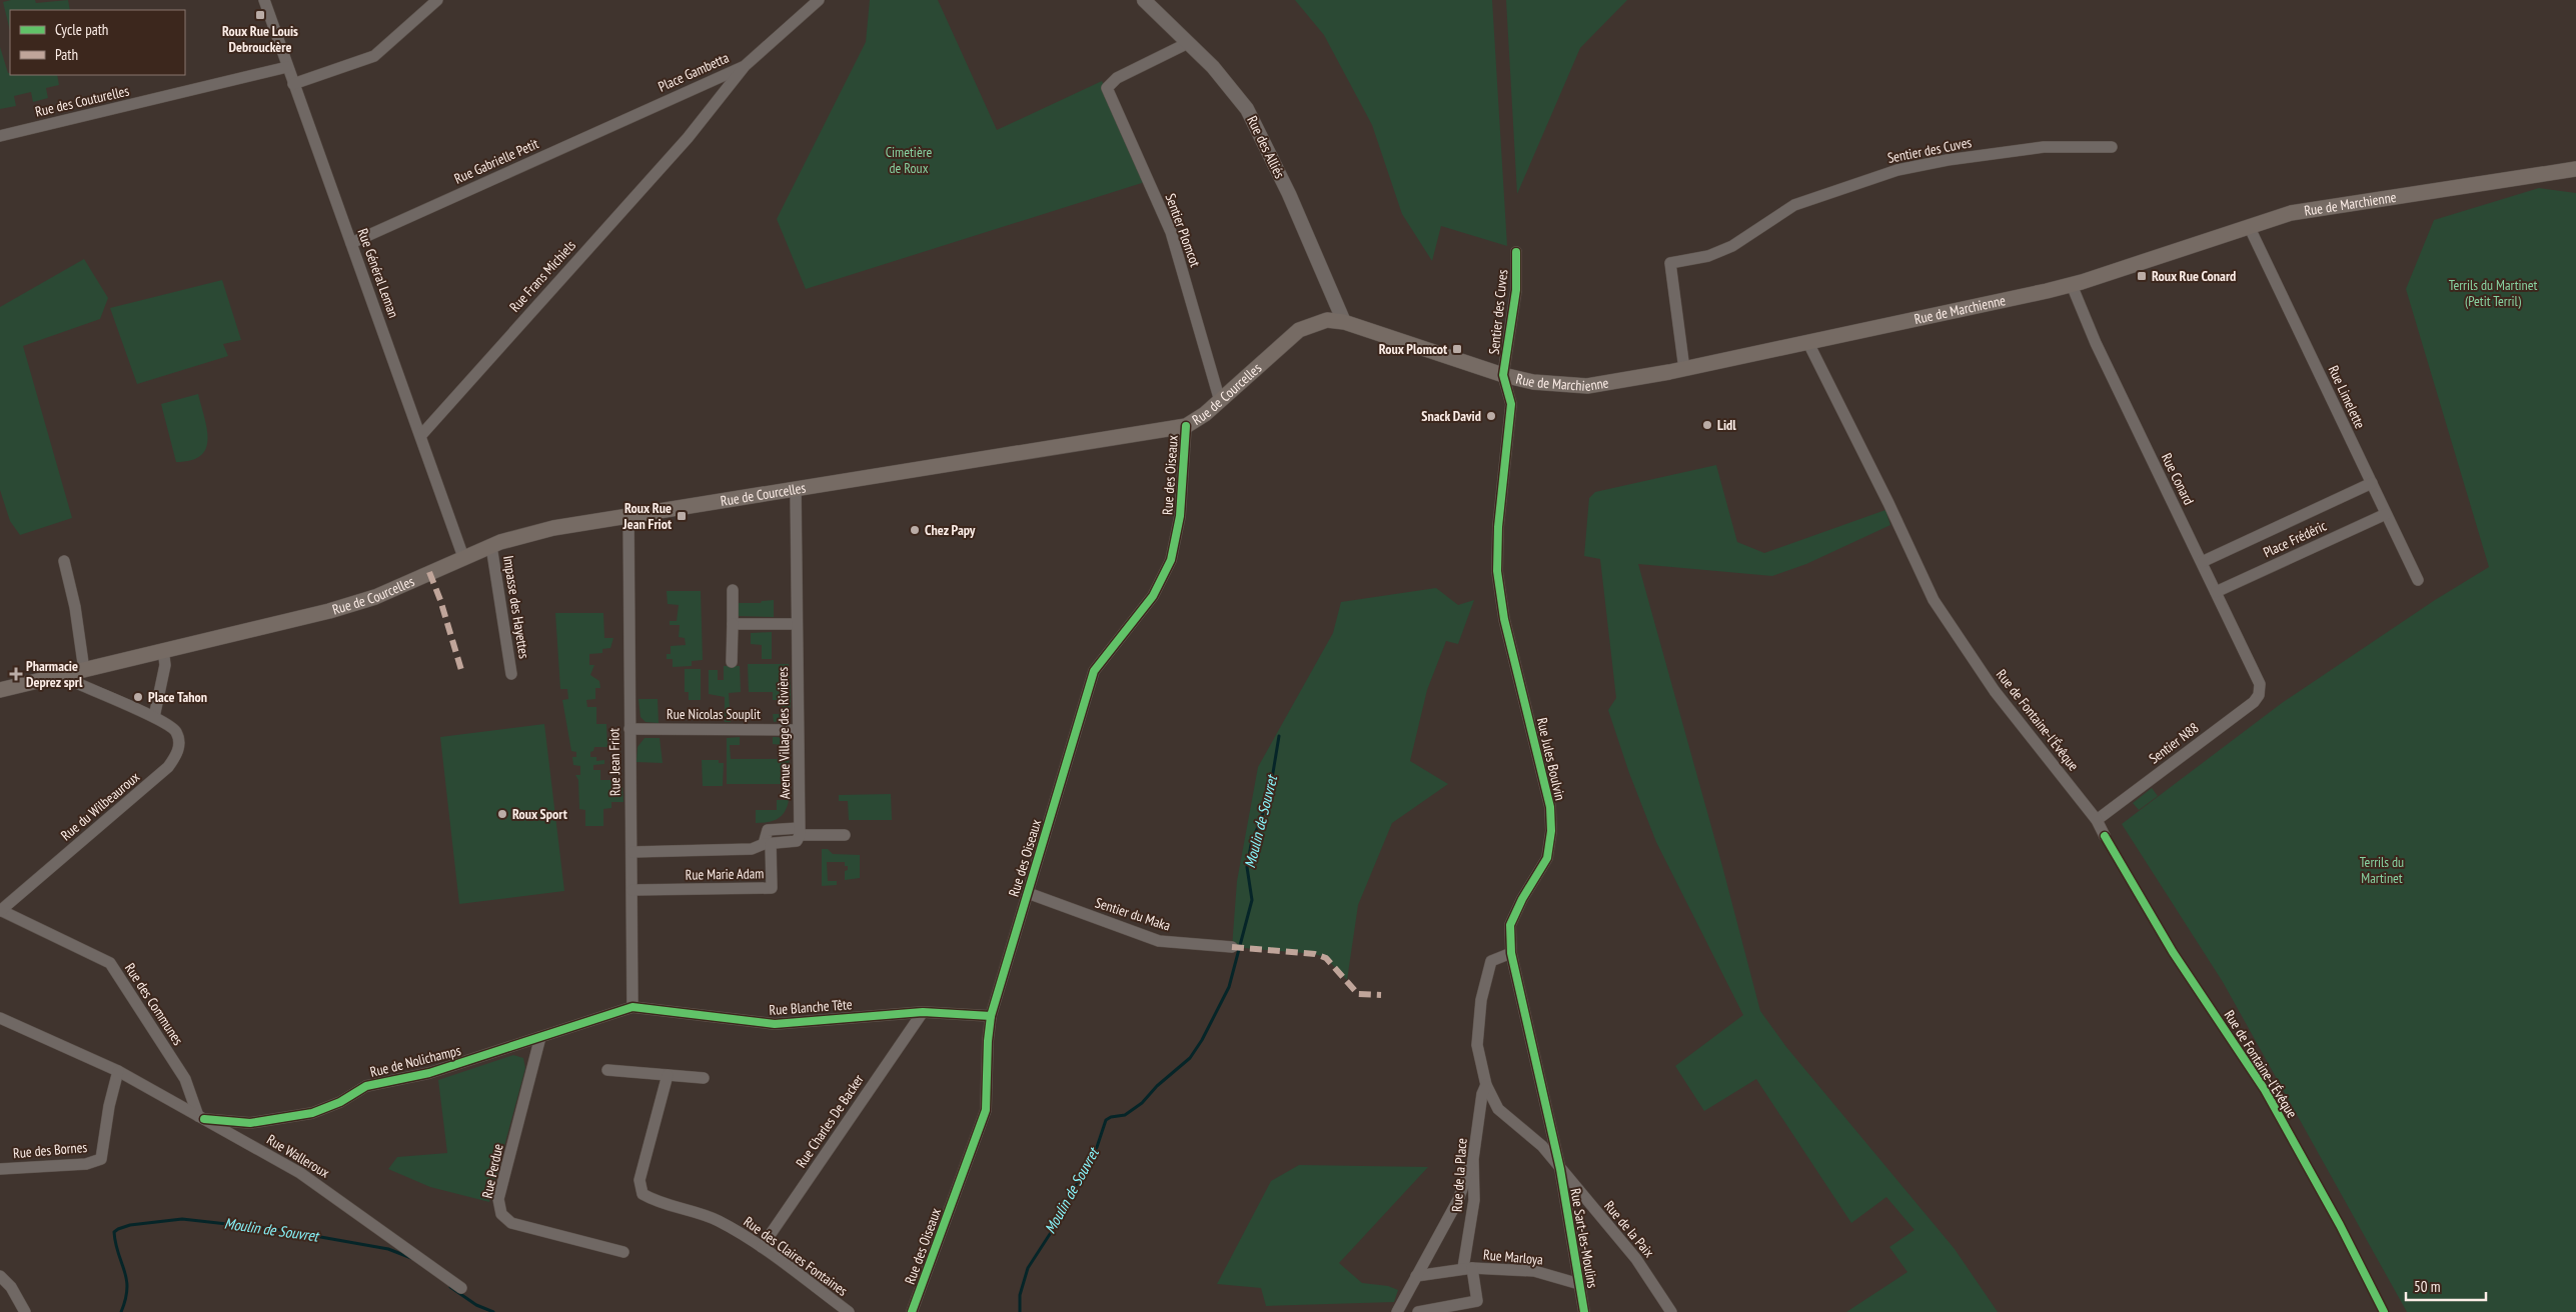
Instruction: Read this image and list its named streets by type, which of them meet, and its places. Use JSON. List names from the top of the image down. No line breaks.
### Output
{"streets":{"main road":["Rue de Marchienne","Rue de Courcelles"],"street":["Place Gambetta","Rue des Couturelles","Rue des Alliés","Sentier des Cuves","Rue Gabrielle Petit","Sentier Plomcot","Rue Général Leman","Rue Frans Michiels","Rue Limelette","Rue des Oiseaux","Rue Conard","Place Frédéric","Impasse des Hayettes","Rue Nicolas Souplit","Rue de Fontaine-l'Évêque","Avenue Village des Rivières","Sentier N88","Rue Jules Boulvin","Rue Jean Friot","Rue du Wilbeauroux","Rue Marie Adam","Sentier du Maka","Rue des Communes","Rue Blanche Tête","Rue de Nolichamps","Rue Charles De Backer","Rue des Bornes","Rue Walleroux","Rue Perdue","Rue de la Place","Rue de la Paix","Rue Sart-les-Moulins","Rue des Claires Fontaines","Rue Marloya"]},"crossings":[["Place Gambetta","Rue Gabrielle Petit"],["Place Gambetta","Rue Frans Michiels"],["Rue des Couturelles","Rue Général Leman"],["Rue des Alliés","Rue de Marchienne"],["Rue des Alliés","Sentier Plomcot"],["Rue des Alliés","Rue de Courcelles"],["Sentier des Cuves","Rue de Marchienne"],["Sentier des Cuves","Rue Jules Boulvin"],["Rue Gabrielle Petit","Rue Général Leman"],["Rue de Marchienne","Rue de Courcelles"],["Rue de Marchienne","Rue Limelette"],["Rue de Marchienne","Rue Conard"],["Rue de Marchienne","Rue de Fontaine-l'Évêque"],["Rue de Marchienne","Rue Jules Boulvin"],["Sentier Plomcot","Rue de Courcelles"],["Rue Général Leman","Rue Frans Michiels"],["Rue Général Leman","Rue de Courcelles"],["Rue de Courcelles","Rue des Oiseaux"],["Rue de Courcelles","Impasse des Hayettes"],["Rue de Courcelles","Avenue Village des Rivières"],["Rue de Courcelles","Rue Jean Friot"],["Rue Limelette","Place Frédéric"],["Rue des Oiseaux","Sentier du Maka"],["Rue des Oiseaux","Rue Blanche Tête"],["Rue Conard","Place Frédéric"],["Rue Conard","Sentier N88"],["Rue Nicolas Souplit","Avenue Village des Rivières"],["Rue Nicolas Souplit","Rue Jean Friot"],["Rue de Fontaine-l'Évêque","Sentier N88"],["Rue Jules Boulvin","Rue de la Paix"],["Rue Jules Boulvin","Rue Sart-les-Moulins"],["Rue Jean Friot","Rue Marie Adam"],["Rue Jean Friot","Rue Blanche Tête"],["Rue Jean Friot","Rue de Nolichamps"],["Rue du Wilbeauroux","Rue des Communes"],["Rue des Communes","Rue de Nolichamps"],["Rue des Communes","Rue Walleroux"],["Rue Blanche Tête","Rue de Nolichamps"],["Rue Blanche Tête","Rue Charles De Backer"],["Rue de Nolichamps","Rue Walleroux"],["Rue de Nolichamps","Rue Perdue"],["Rue Charles De Backer","Rue des Claires Fontaines"],["Rue des Bornes","Rue Walleroux"],["Rue de la Place","Rue de la Paix"],["Rue de la Place","Rue Marloya"],["Rue de la Paix","Rue Sart-les-Moulins"],["Rue Sart-les-Moulins","Rue Marloya"]],"water":["Moulin de Souvret"],"parks":["Cimetière de Roux","Terrils du Martinet (Petit Terril)","Terrils du Martinet"],"places":{"transit":["Roux Rue Louis Debrouckère","Roux Rue Conard","Roux Plomcot","Roux Rue Jean Friot"],"other":["Snack David","Lidl","Chez Papy","Place Tahon","Roux Sport"],"health":["Pharmacie Deprez sprl"]},"legend":["Cycle path","Path"],"scale_bar":"50 m"}
